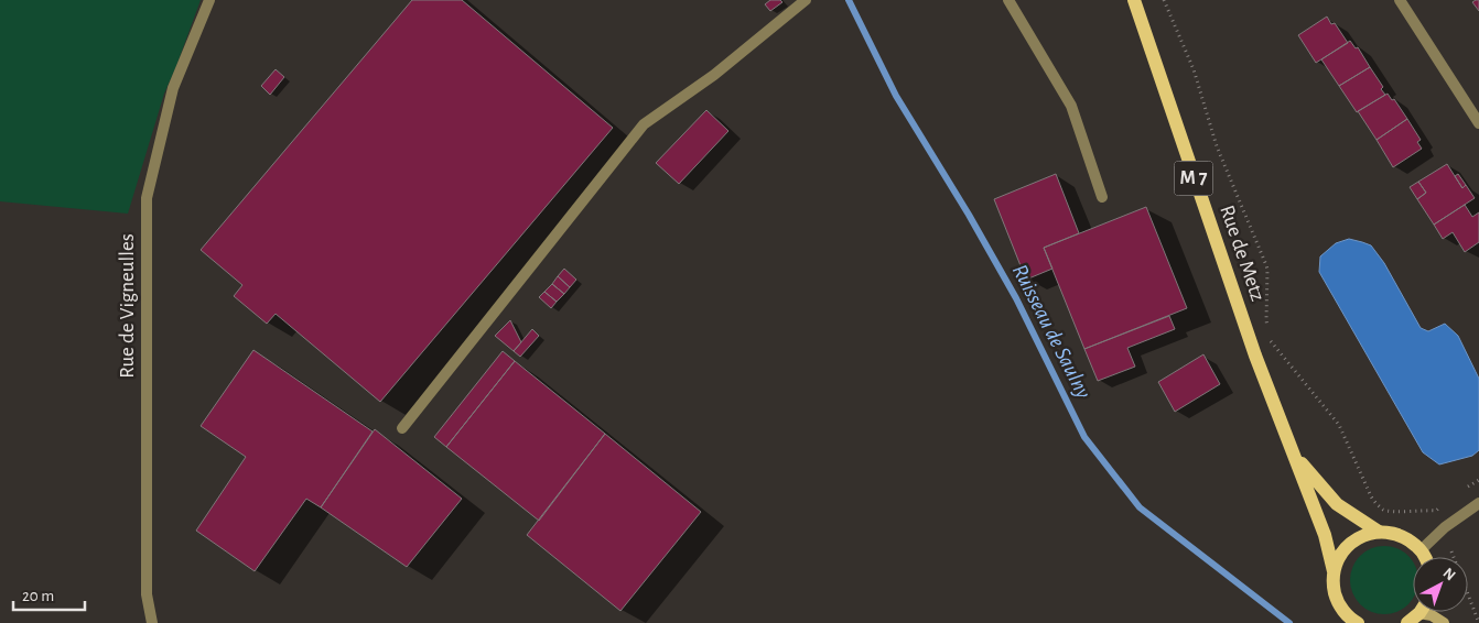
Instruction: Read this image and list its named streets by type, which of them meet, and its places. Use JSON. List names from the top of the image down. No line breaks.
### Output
{"streets":{"main road":["M 7","Rue de Metz"],"street":["Rue de Vigneulles"]},"water":["Ruisseau de Saulny"],"scale_bar":"20 m","north":"top right"}
